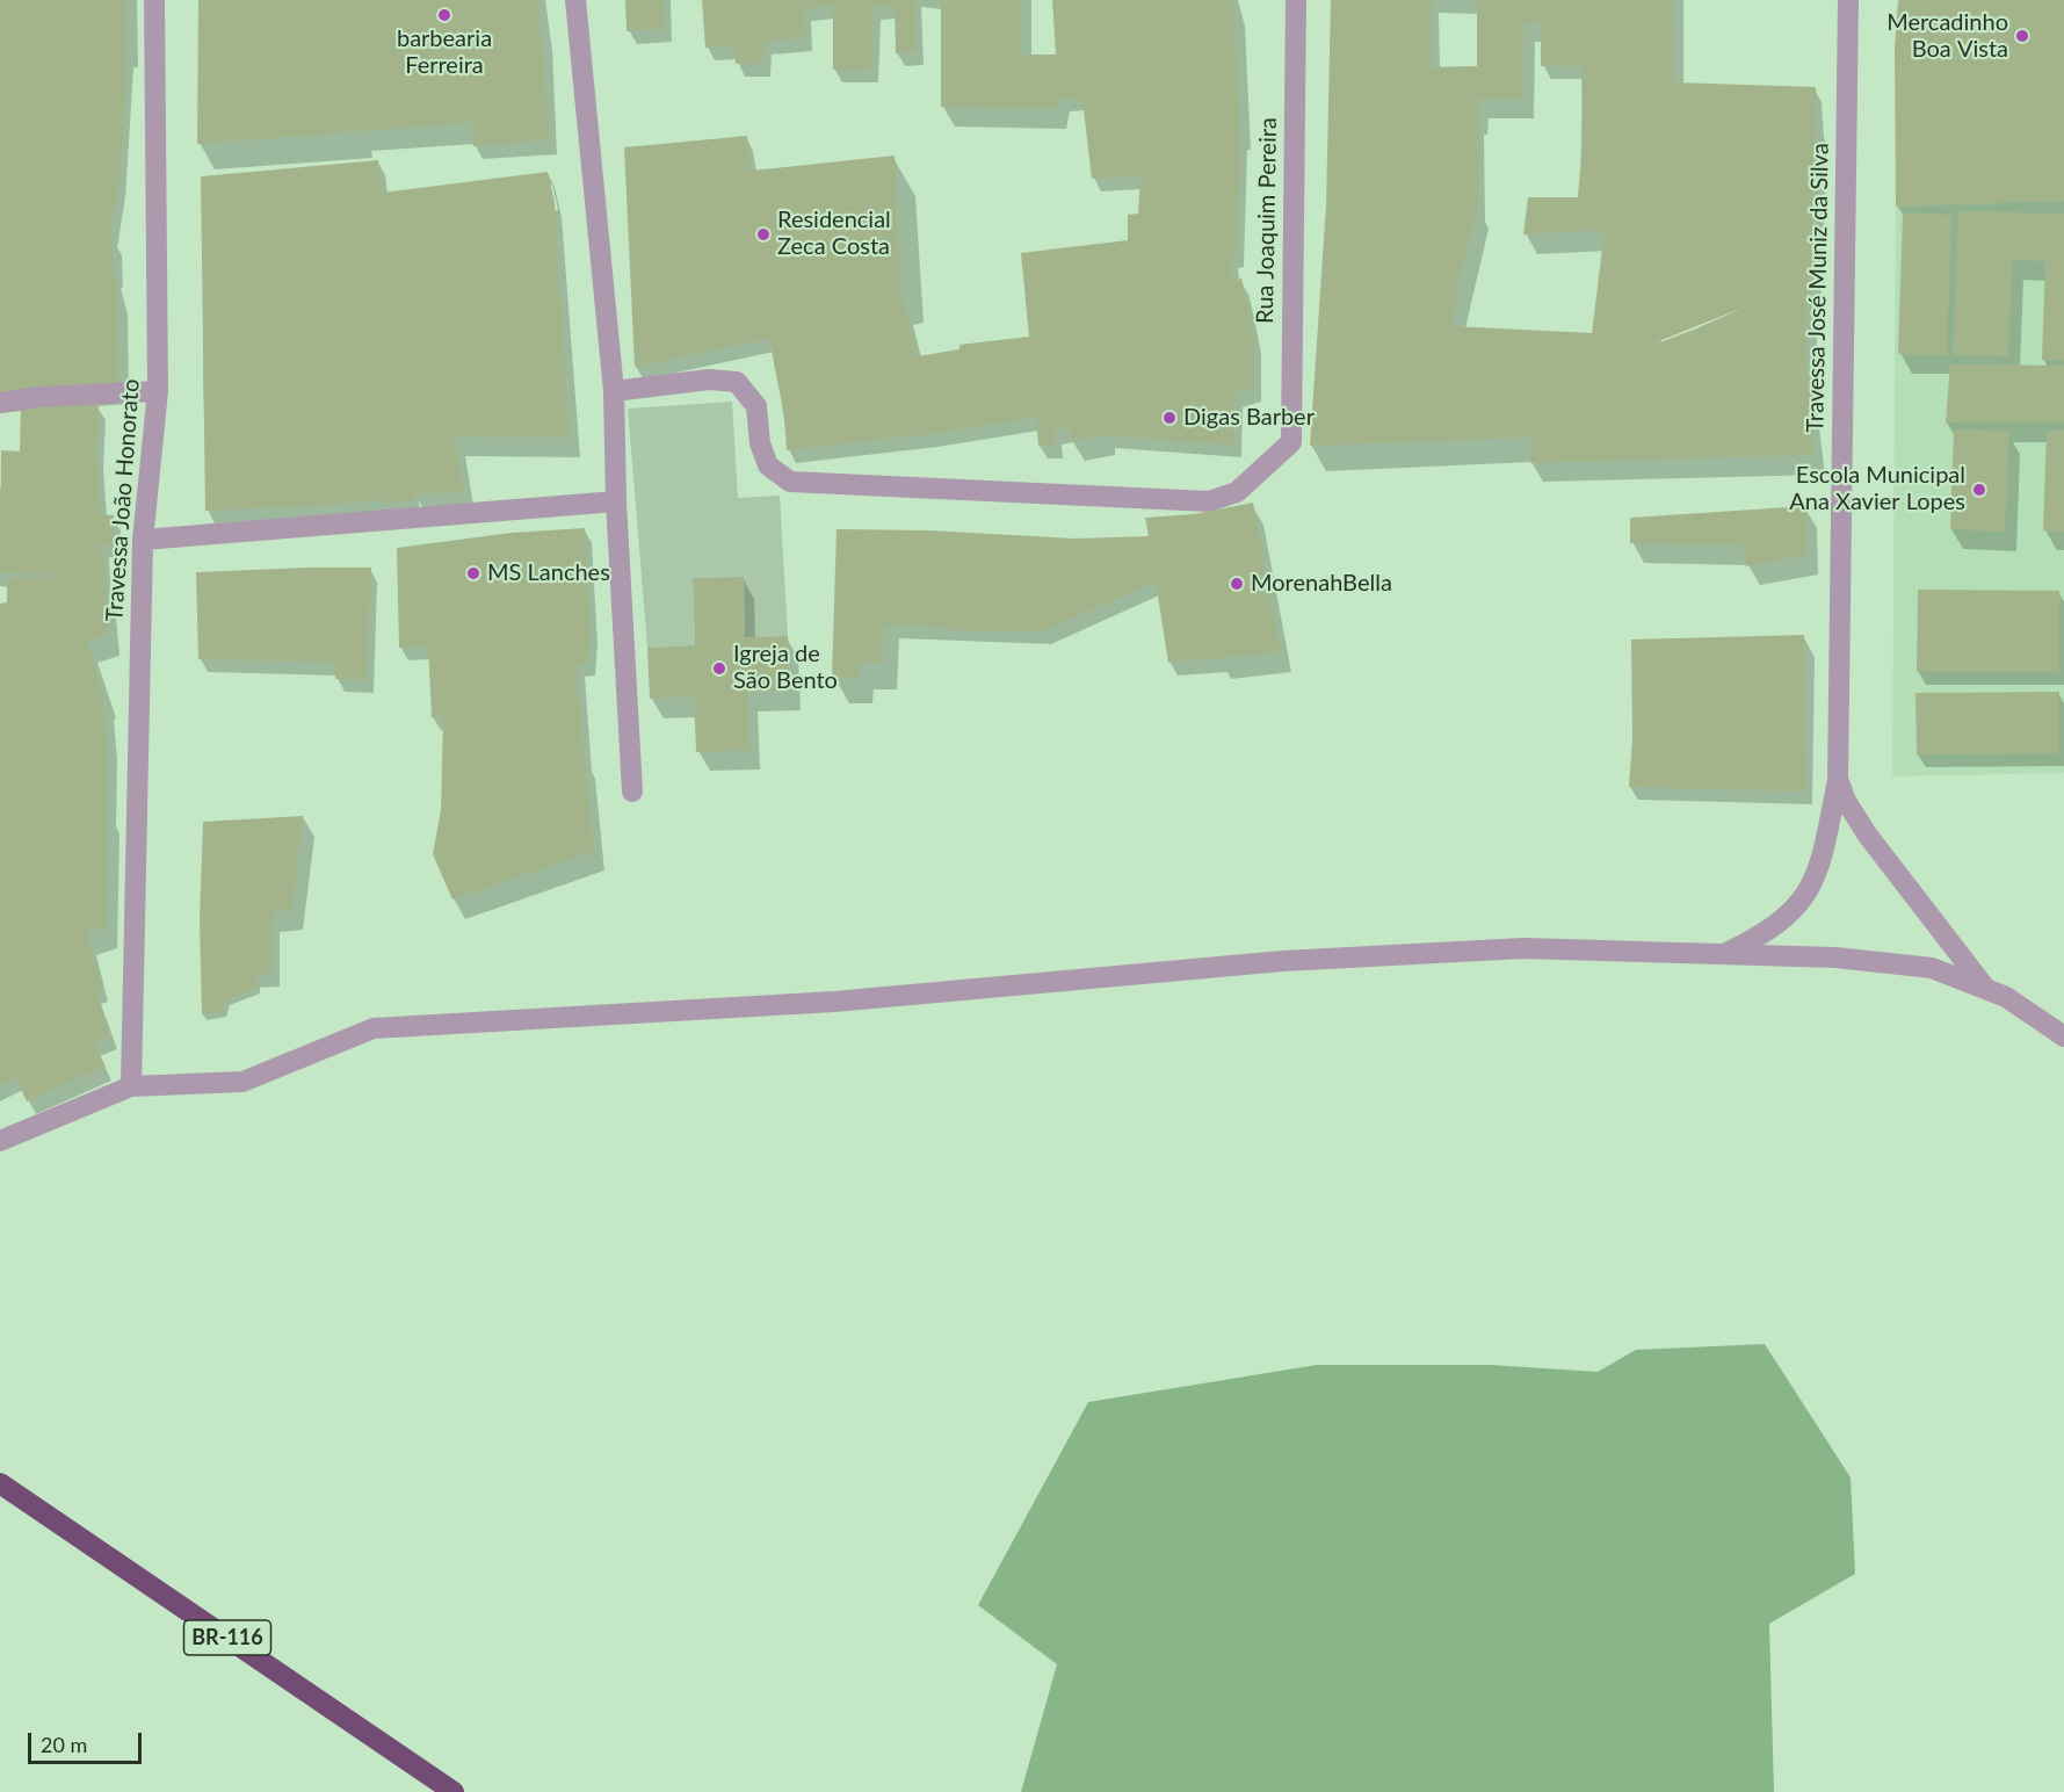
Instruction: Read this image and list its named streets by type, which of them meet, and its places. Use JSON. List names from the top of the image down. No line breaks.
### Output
{"streets":{"highway":["BR-116"],"street":["Rua Joaquim Pereira","Travessa José Muniz da Silva","Travessa João Honorato"]},"places":["barbearia Ferreira","Mercadinho Boa Vista","Residencial Zeca Costa","Digas Barber","Escola Municipal Ana Xavier Lopes","MS Lanches","MorenahBella","Igreja de São Bento"],"scale_bar":"20 m"}
